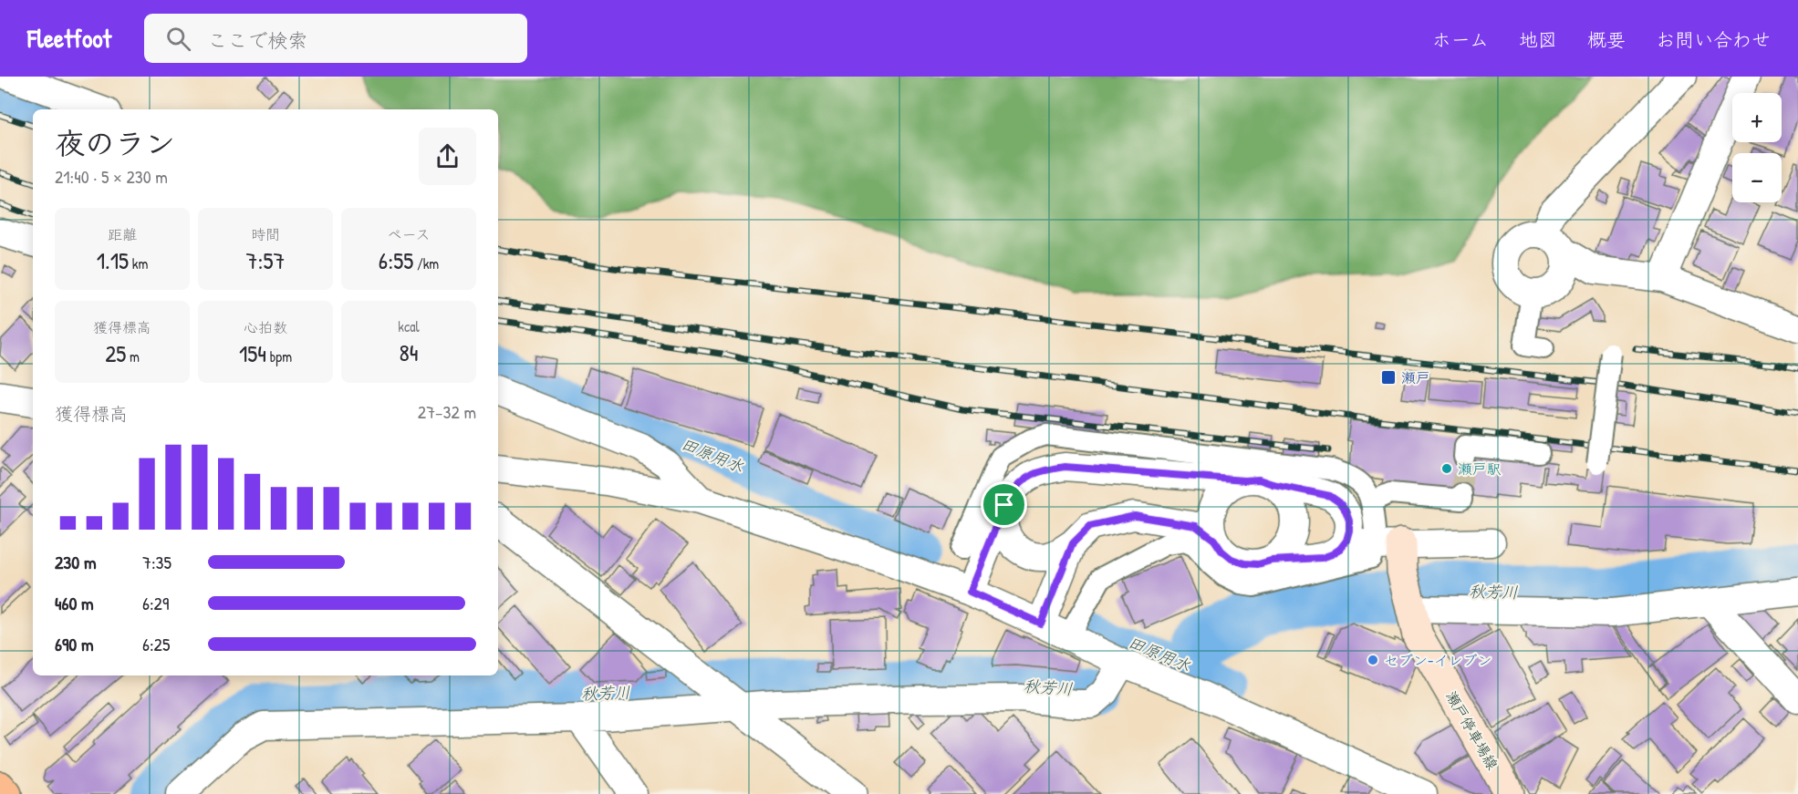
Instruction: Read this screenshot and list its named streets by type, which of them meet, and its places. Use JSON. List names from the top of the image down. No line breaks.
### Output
{"streets":{"main road":["瀬戸停車場線"]},"water":["田原用水","秋芳川"],"places":{"transit":["瀬戸"],"other":["瀬戸駅","セブン-イレブン"]},"page":{"header":"Fleetfoot","search":"ここで検索","nav":["ホーム","地図","概要","お問い合わせ"],"map_buttons":["+","−"],"heading":["夜のラン","21:40 · 5 × 230 m"],"stats":[["距離","1.15 km"],["時間","7:57"],["ペース","6:55 /km"],["獲得標高","25 m"],["心拍数","154 bpm"],["kcal","84"]],"chart":["獲得標高","27–32 m"],"list":[{"name":"230 m","note":"7:35"},{"name":"460 m","note":"6:29"},{"name":"690 m","note":"6:25"}]}}
